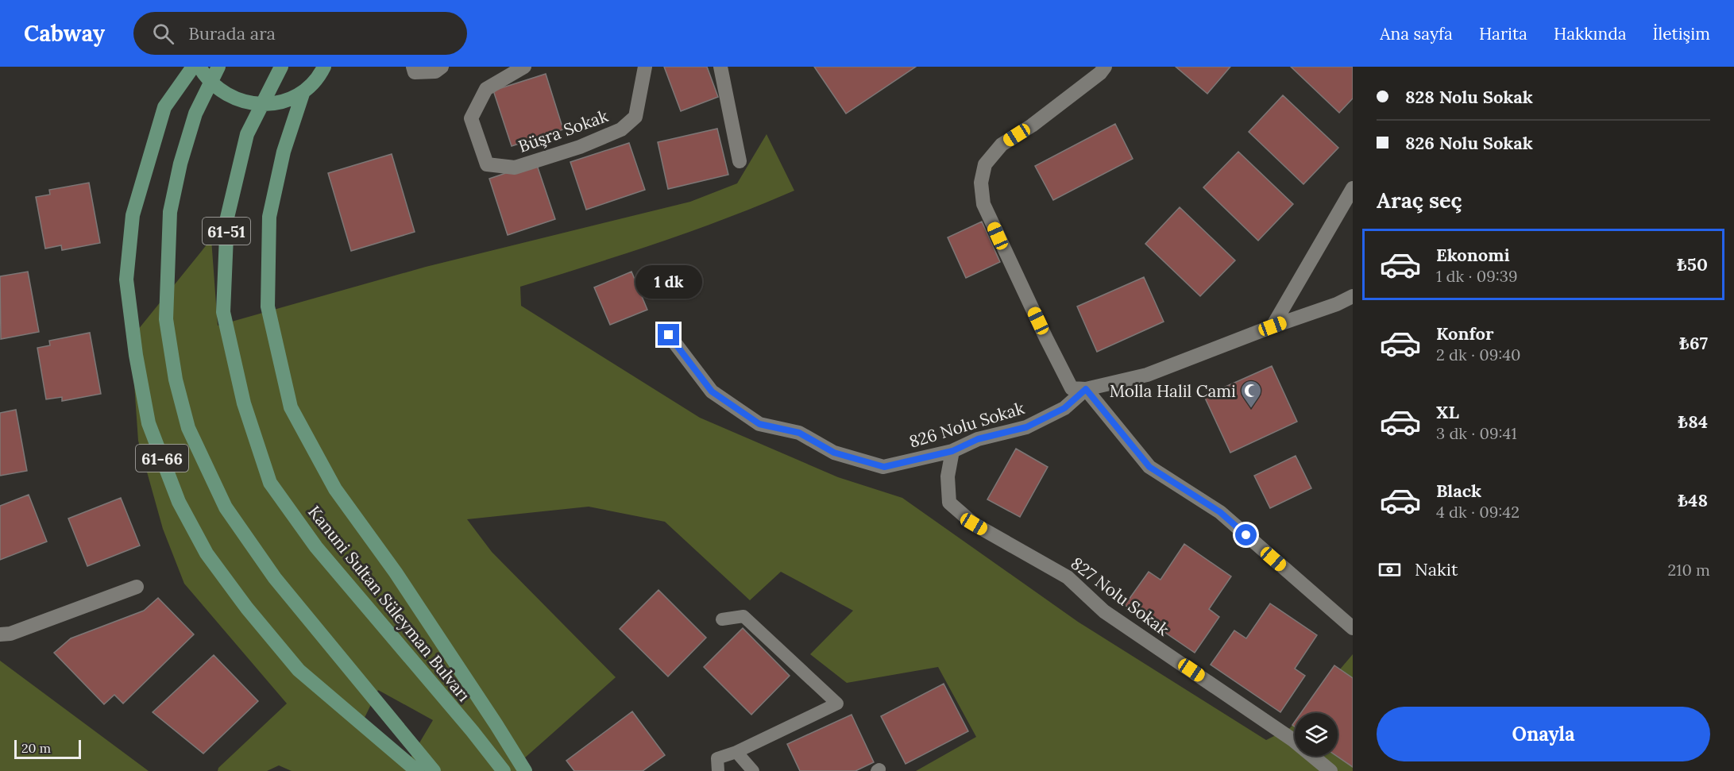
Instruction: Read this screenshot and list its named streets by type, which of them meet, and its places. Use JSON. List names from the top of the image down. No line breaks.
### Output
{"streets":{"main road":["61-51","61-66","Kanuni Sultan Süleyman Bulvarı"],"street":["Büşra Sokak","826 Nolu Sokak","827 Nolu Sokak"]},"crossings":[["826 Nolu Sokak","827 Nolu Sokak"]],"places":{"mosque":["Molla Halil Cami"]},"scale_bar":"20 m","page":{"header":"Cabway","search":"Burada ara","nav":["Ana sayfa","Harita","Hakkında","İletişim"],"banner":["828 Nolu Sokak","826 Nolu Sokak"],"heading":"Araç seç","list":[{"name":"Ekonomi","note":"1 dk · 09:39","value":"₺50"},{"name":"Konfor","note":"2 dk · 09:40","value":"₺67"},{"name":"XL","note":"3 dk · 09:41","value":"₺84"},{"name":"Black","note":"4 dk · 09:42","value":"₺48"}],"bubble":"1 dk","pay":["Nakit","210 m"],"buttons":"Onayla","scale":"20 m"}}
